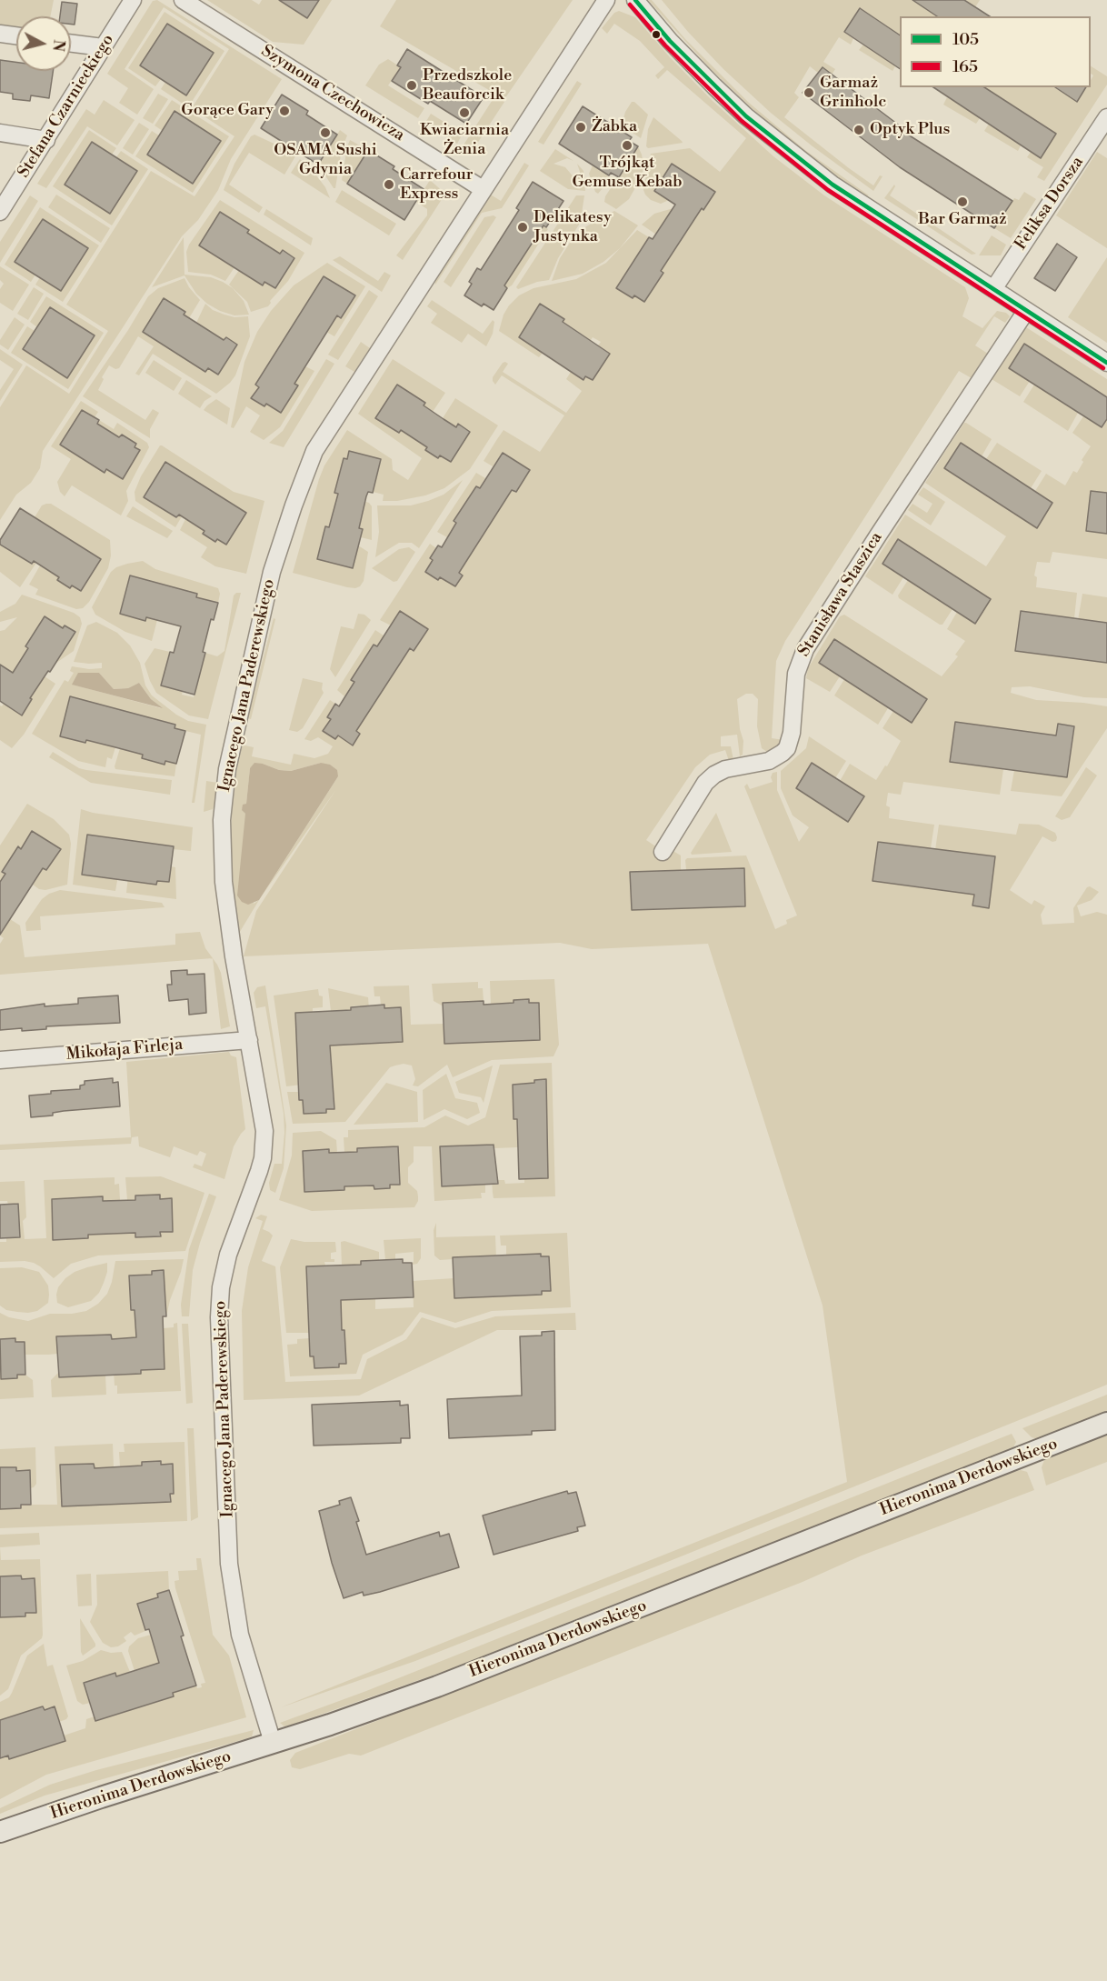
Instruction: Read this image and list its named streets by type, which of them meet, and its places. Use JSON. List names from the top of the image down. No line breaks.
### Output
{"streets":{"main road":["Hieronima Derdowskiego"],"street":["Szymona Czechowicza","Stefana Czarnieckiego","Feliksa Dorsza","Stanisława Staszica","Ignacego Jana Paderewskiego","Mikołaja Firleja"]},"crossings":[["Szymona Czechowicza","Ignacego Jana Paderewskiego"],["Ignacego Jana Paderewskiego","Mikołaja Firleja"],["Ignacego Jana Paderewskiego","Hieronima Derdowskiego"]],"places":["Przedszkole Beauforcik","Garmaż Grinholc","Gorące Gary","Kwiaciarnia Żenia","Żabka","Optyk Plus","OSAMA Sushi Gdynia","Trójkąt Gemuse Kebab","Carrefour Express","Bar Garmaż","Delikatesy Justynka"],"lines":["transit line 105","transit line 165"],"legend":["105","165"],"north":"right"}
